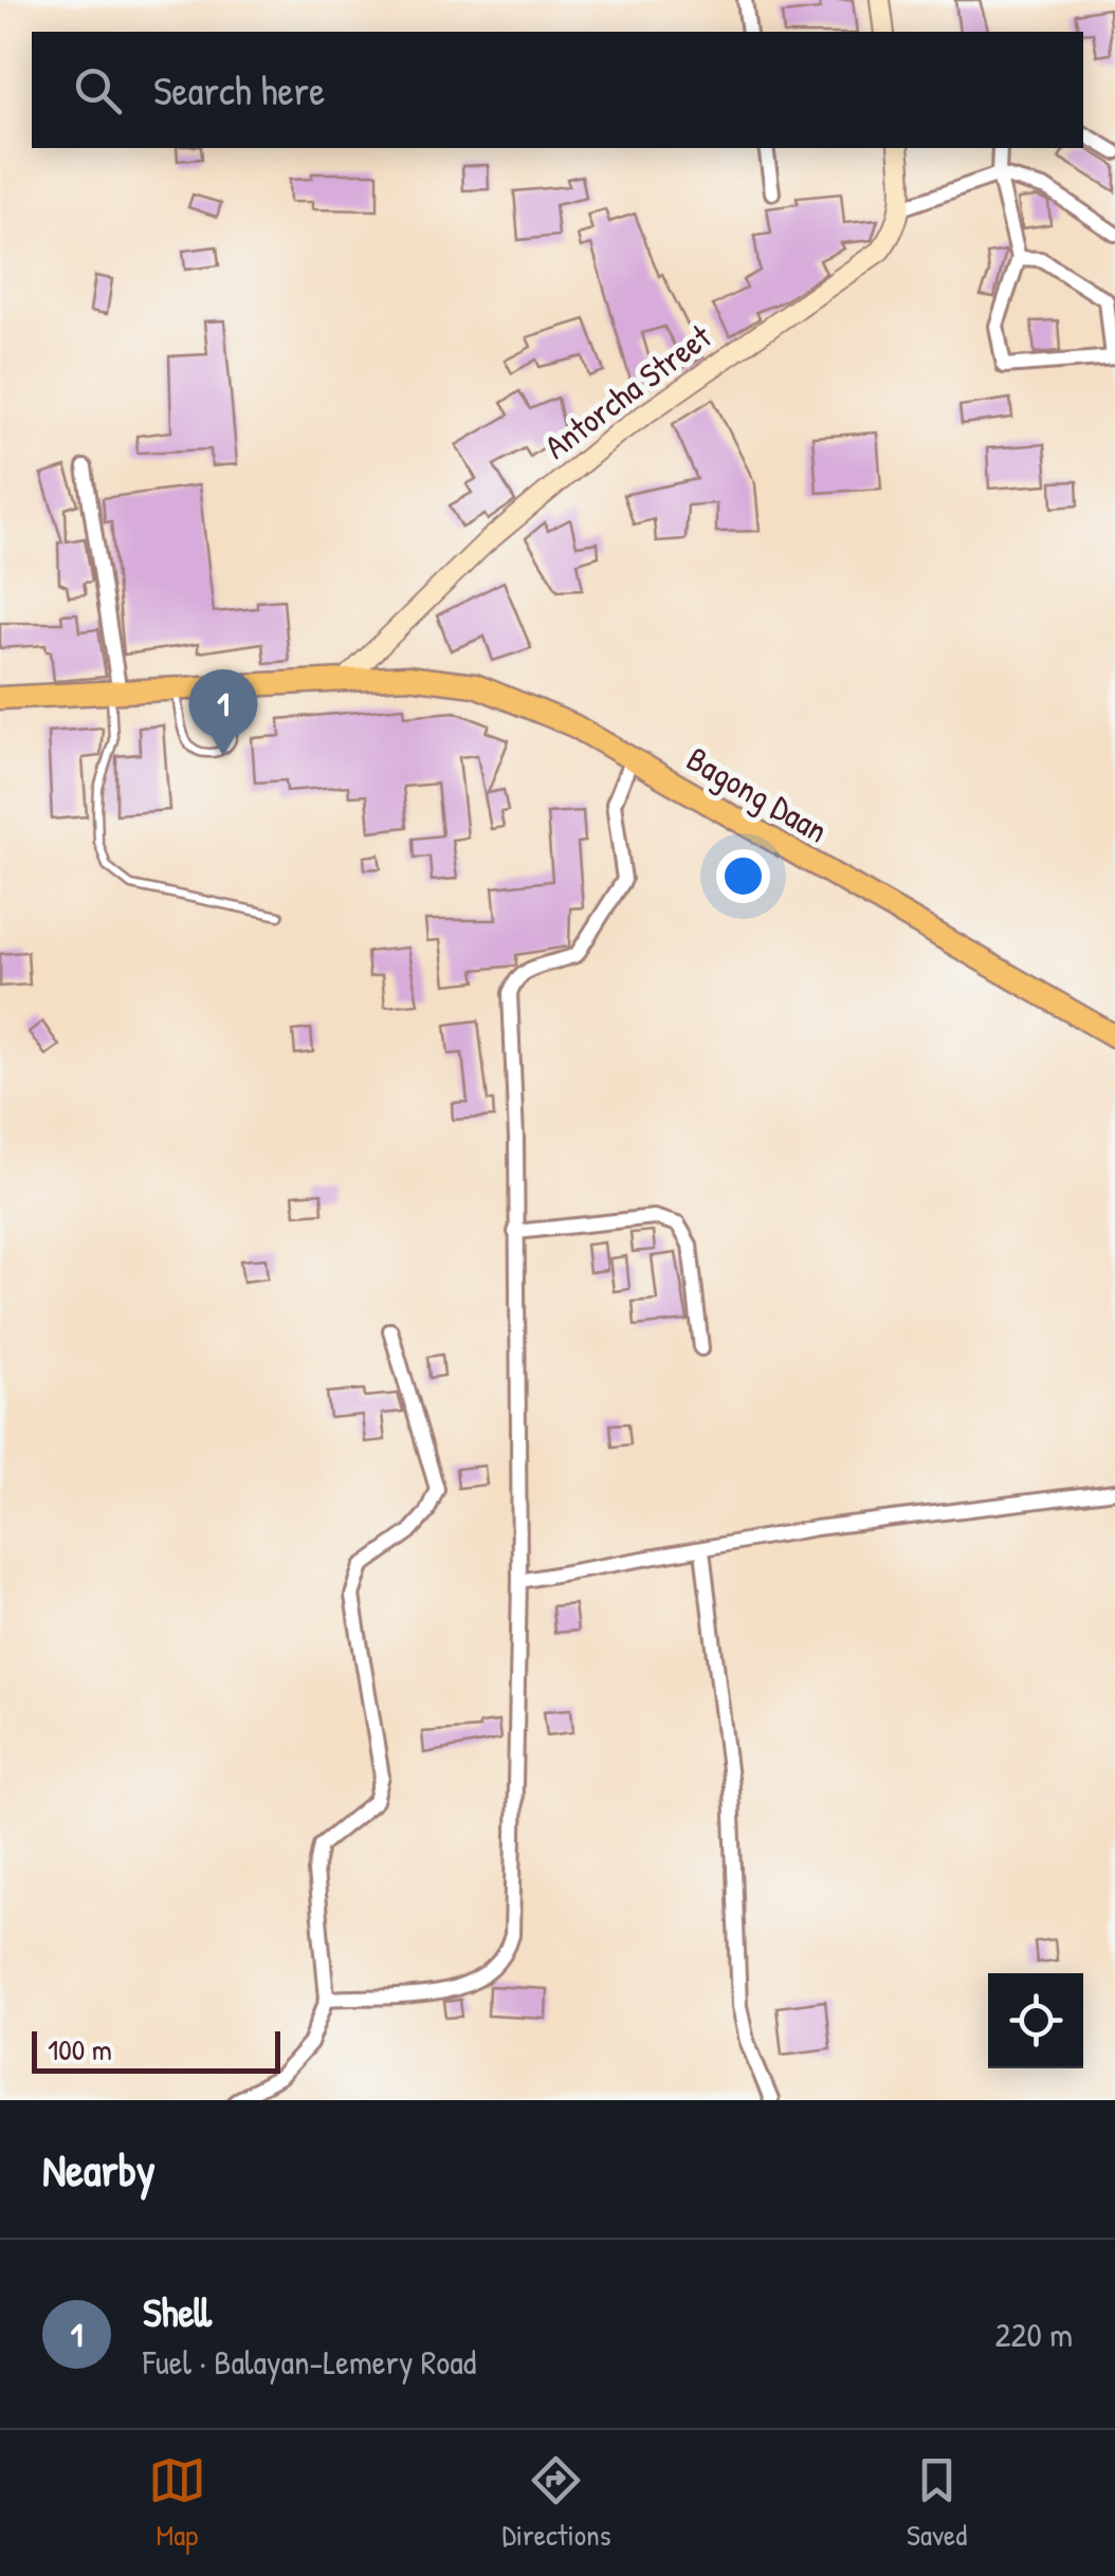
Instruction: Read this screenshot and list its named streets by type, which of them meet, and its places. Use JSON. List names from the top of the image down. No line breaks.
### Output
{"streets":{"main road":["Antorcha Street","Bagong Daan"]},"crossings":[["Antorcha Street","Bagong Daan"]],"scale_bar":"100 m","page":{"search":"Search here","pins":"1","scale":"100 m","heading":"Nearby","list":[{"mark":"1","name":"Shell","note":"Fuel · Balayan-Lemery Road","value":"220 m"}],"nav":["Map","Directions","Saved"]}}
